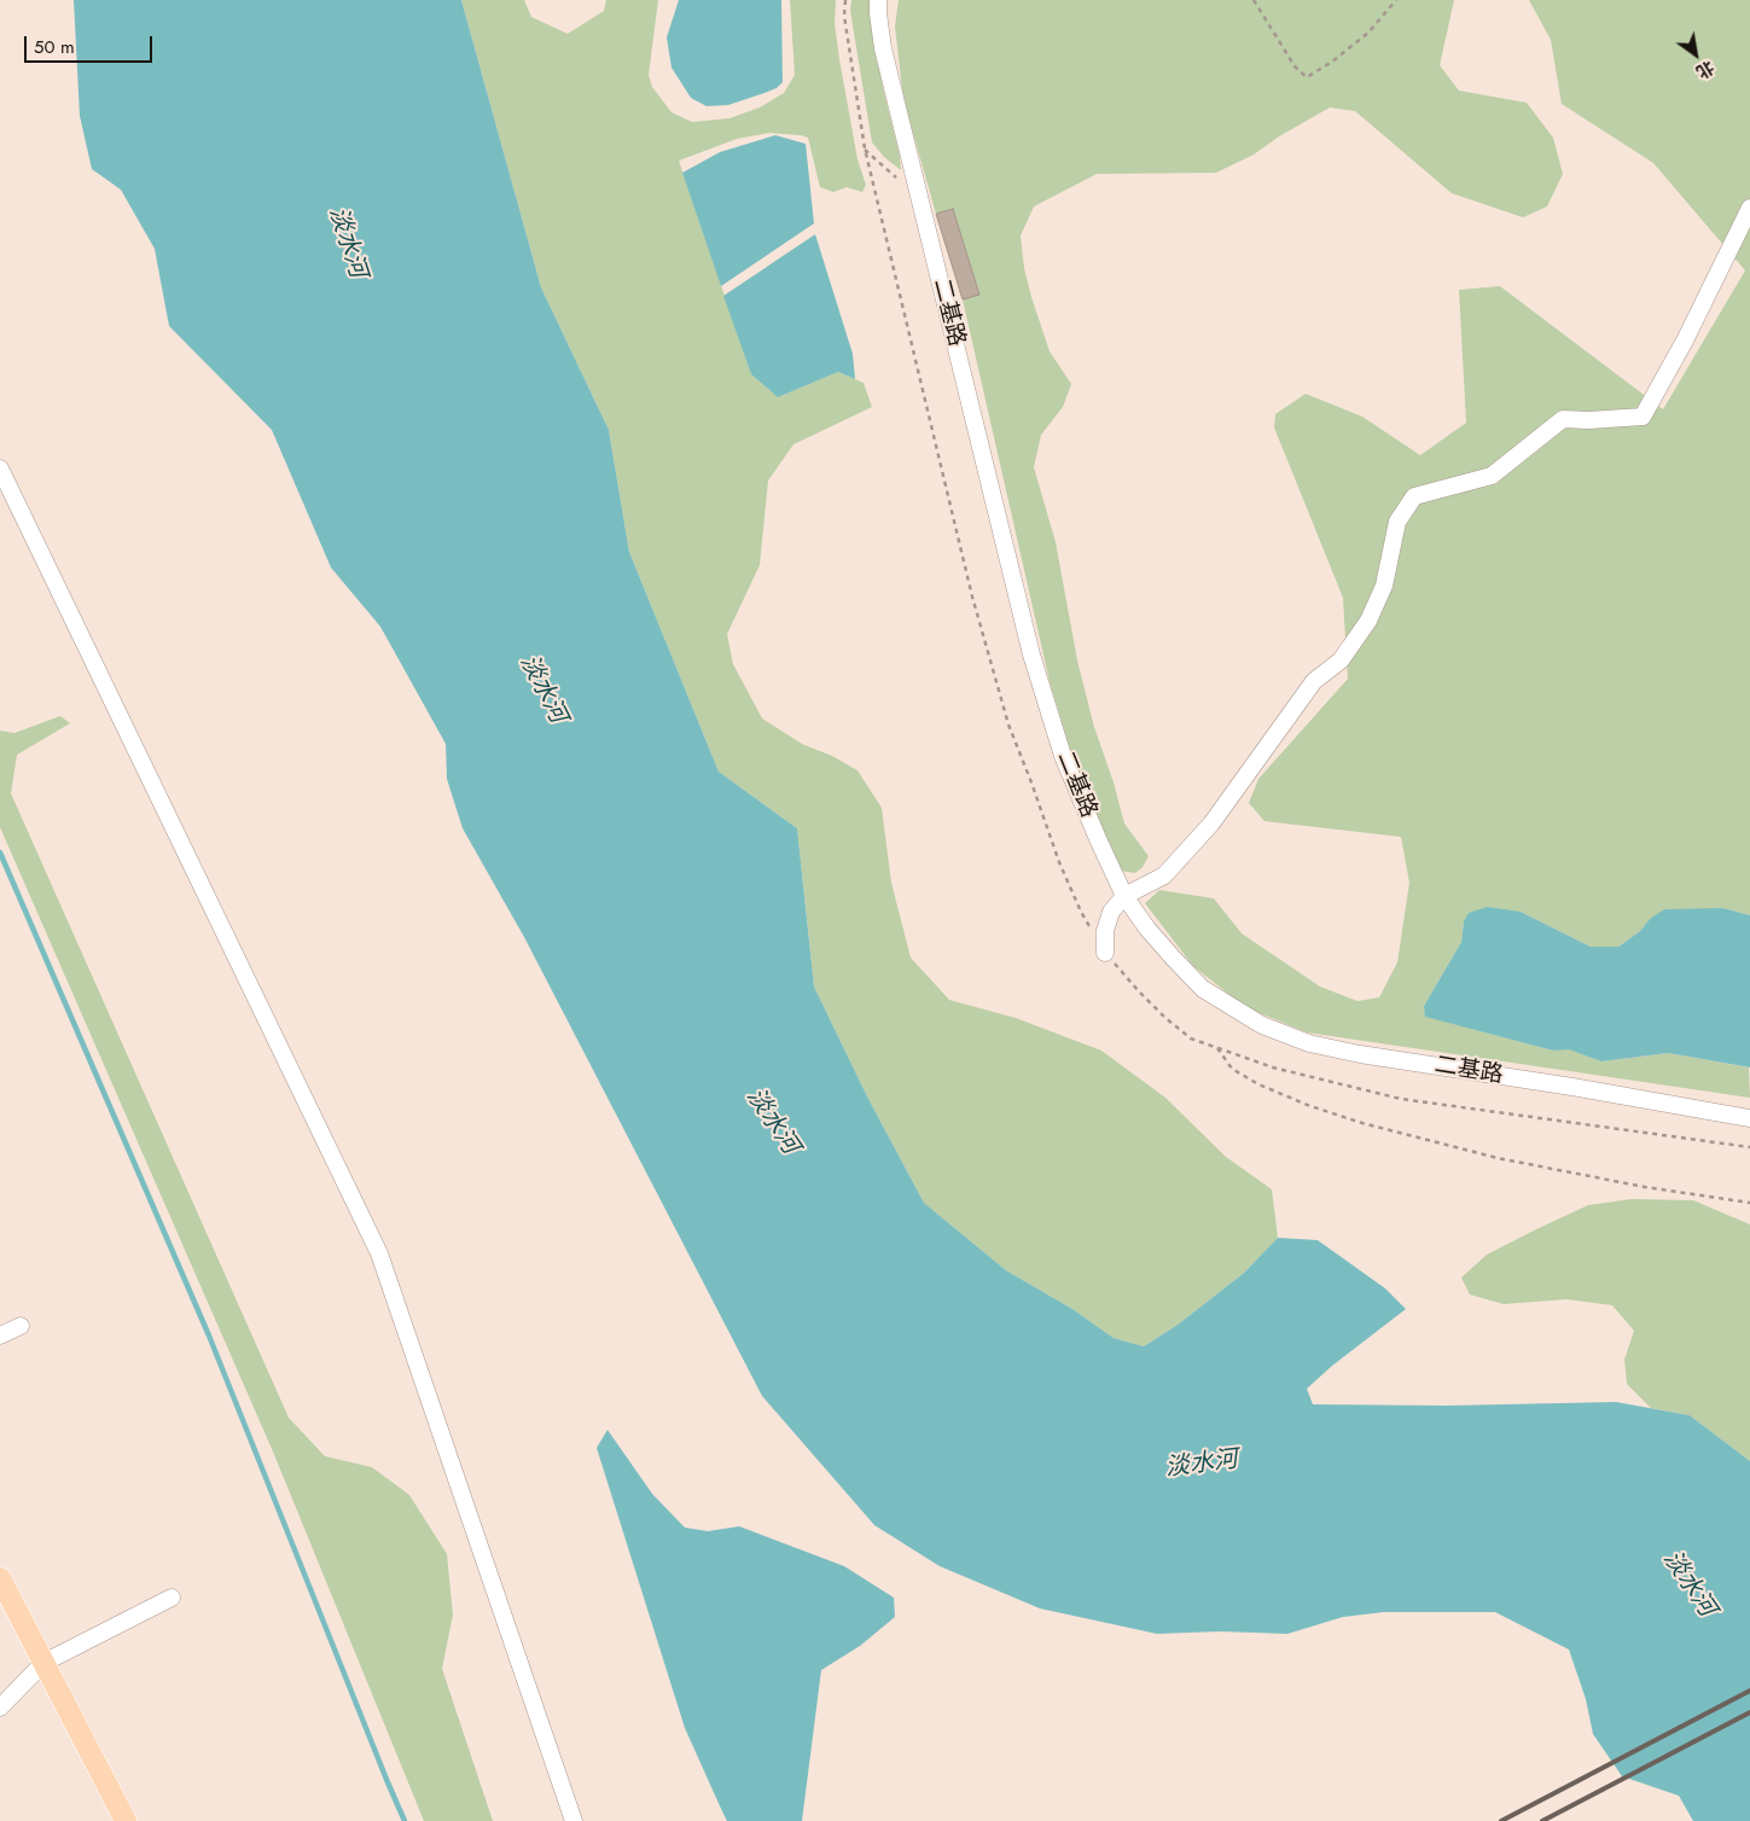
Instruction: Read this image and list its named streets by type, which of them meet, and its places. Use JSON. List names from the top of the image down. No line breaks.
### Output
{"streets":{"street":["二基路"]},"water":["淡水河"],"scale_bar":"50 m","north":"bottom right"}
